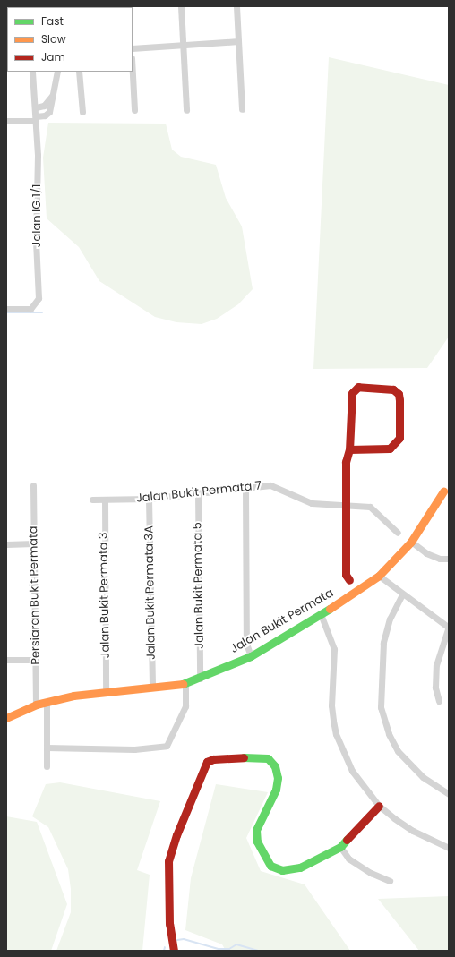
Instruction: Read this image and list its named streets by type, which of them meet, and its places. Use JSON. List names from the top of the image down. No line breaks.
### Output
{"streets":{"street":["Jalan IG 1/1","Jalan Bukit Permata 7","Jalan Bukit Permata 5","Jalan Bukit Permata 3A","Persiaran Bukit Permata","Jalan Bukit Permata 3","Jalan Bukit Permata"]},"crossings":[["Jalan Bukit Permata 7","Jalan Bukit Permata 5"],["Jalan Bukit Permata 7","Jalan Bukit Permata 3A"],["Jalan Bukit Permata 7","Jalan Bukit Permata 3"],["Jalan Bukit Permata 5","Jalan Bukit Permata"],["Jalan Bukit Permata 3A","Jalan Bukit Permata"],["Persiaran Bukit Permata","Jalan Bukit Permata"],["Jalan Bukit Permata 3","Jalan Bukit Permata"]],"legend":["Fast","Slow","Jam"]}
